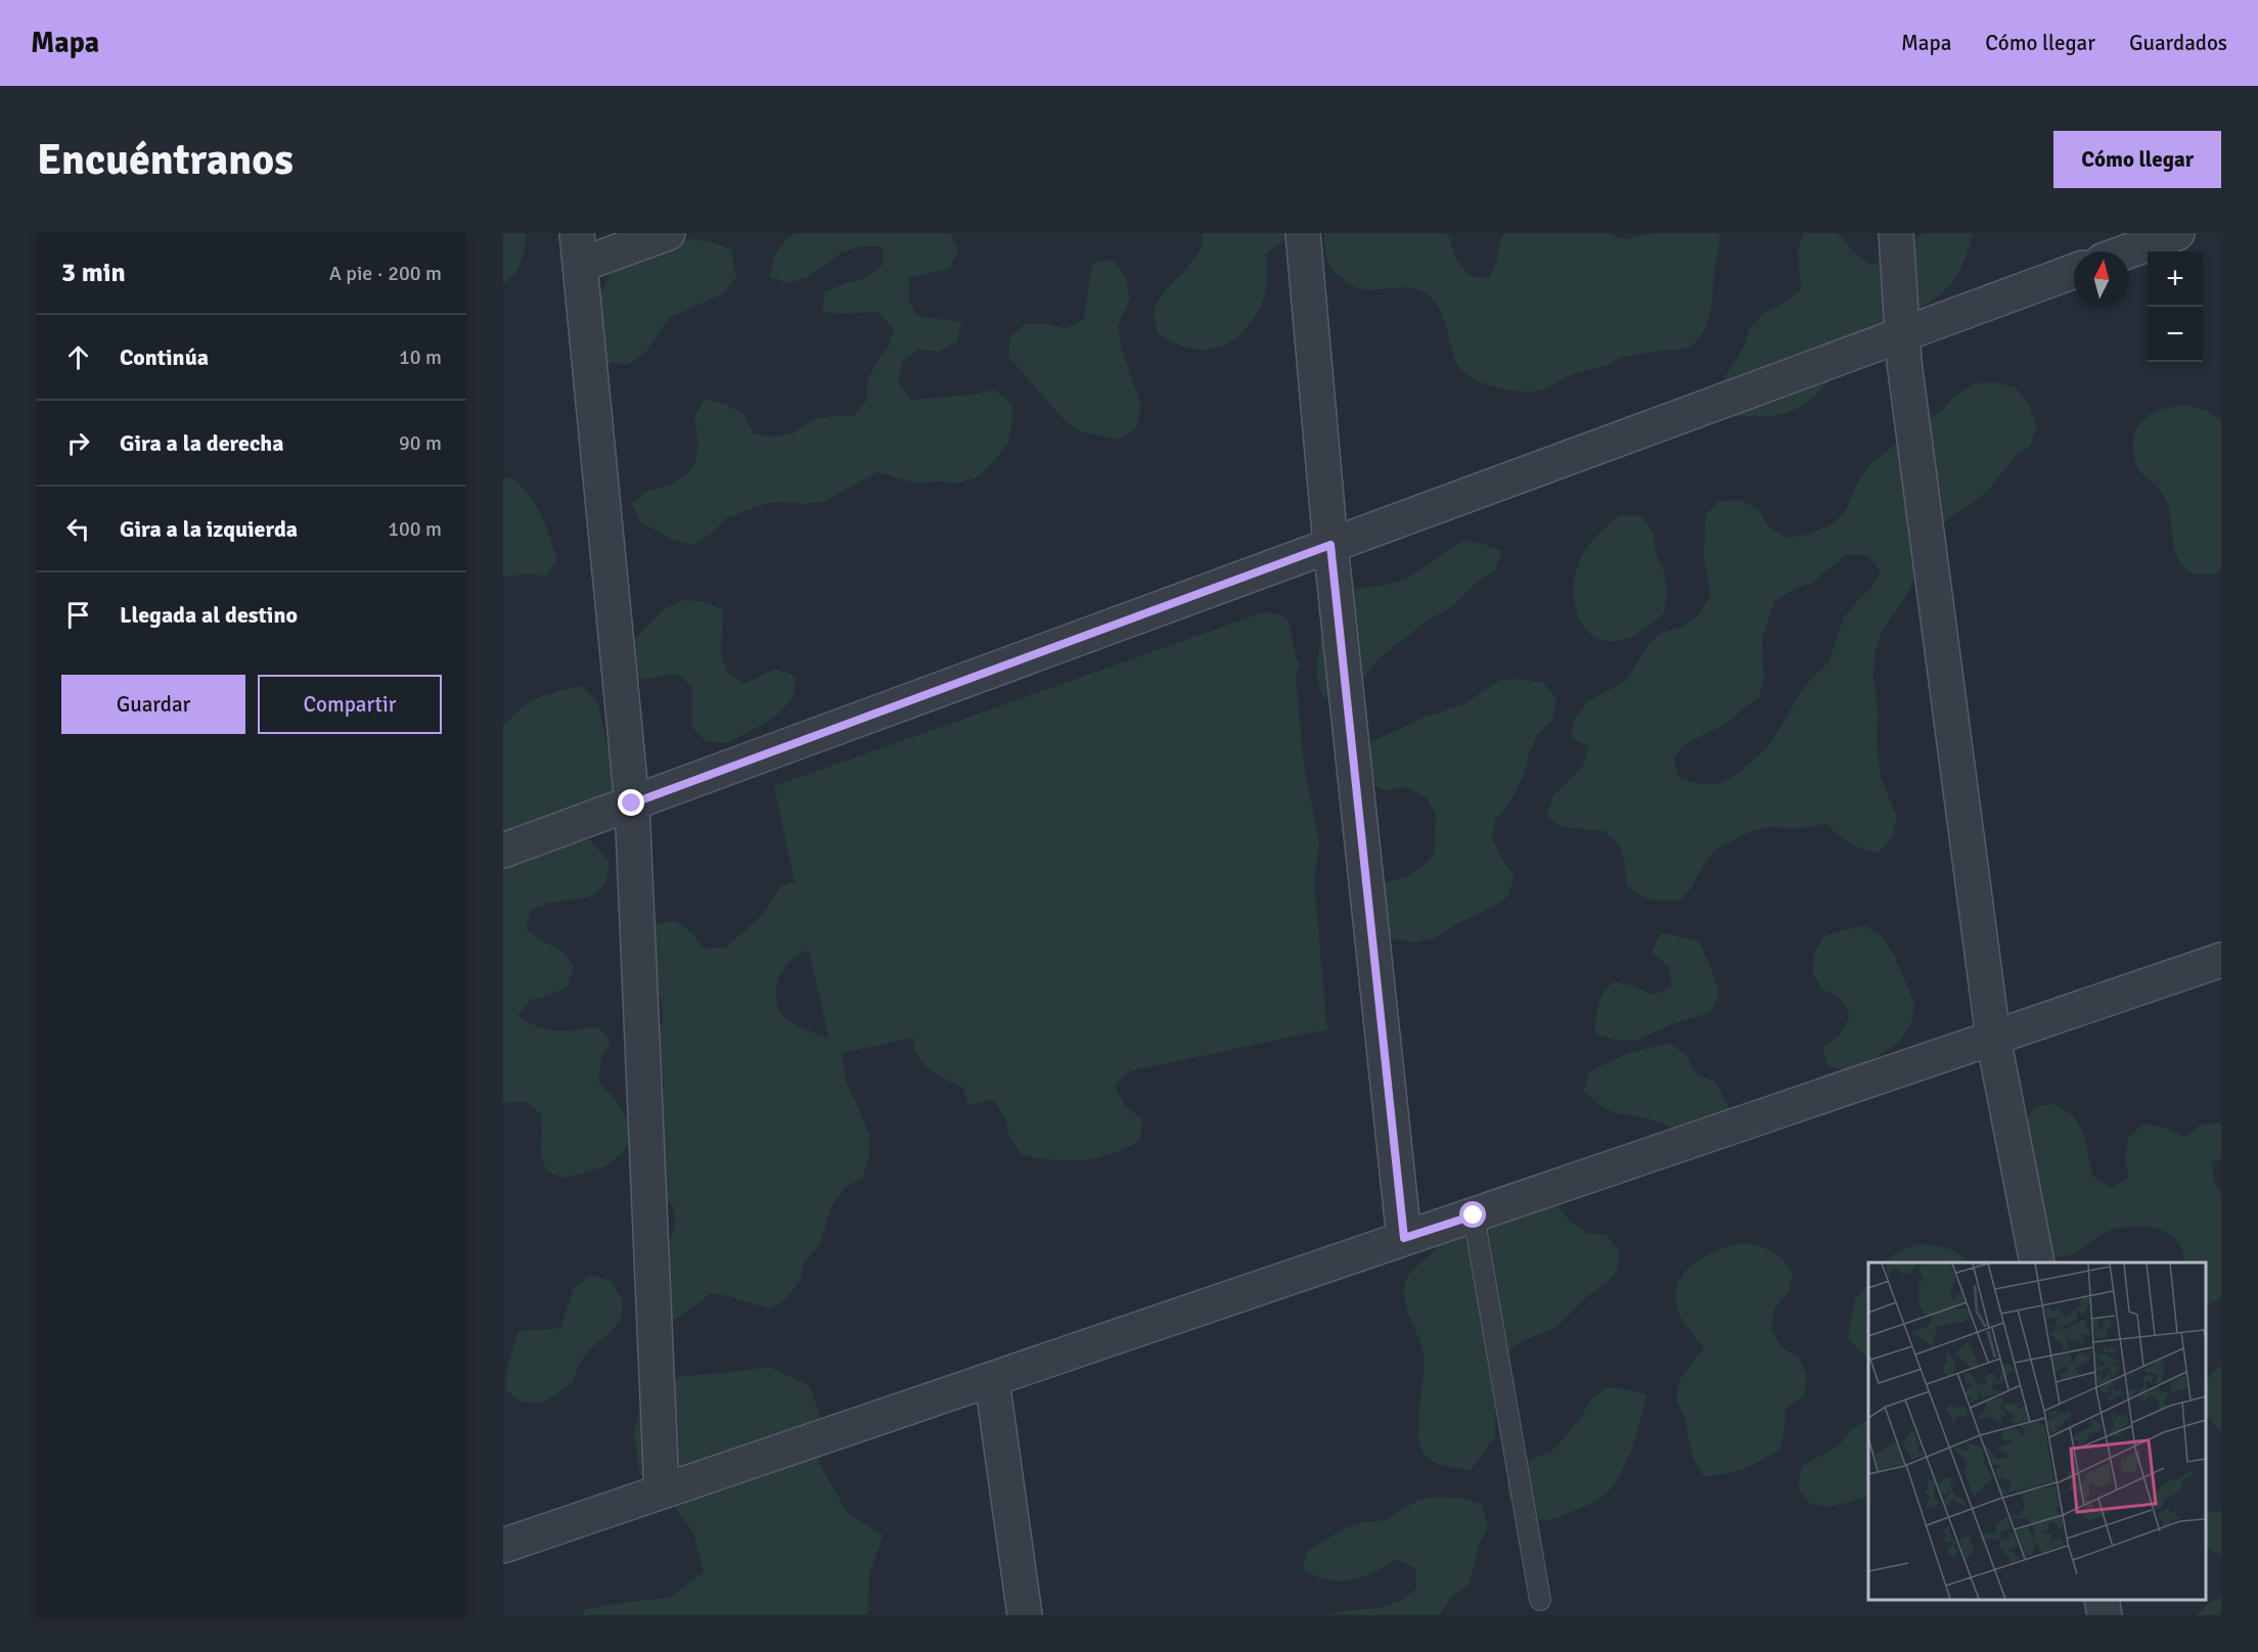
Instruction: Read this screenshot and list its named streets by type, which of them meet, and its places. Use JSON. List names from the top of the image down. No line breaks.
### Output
{"north":"top","page":{"header":"Mapa","nav":["Mapa","Cómo llegar","Guardados"],"buttons":["Cómo llegar",["Guardar","Compartir"]],"title":"Encuéntranos","heading":["3 min","A pie · 200 m"],"map_buttons":["+","−"],"list":[["Continúa","10 m"],["Gira a la derecha","90 m"],["Gira a la izquierda","100 m"],"Llegada al destino"]}}
